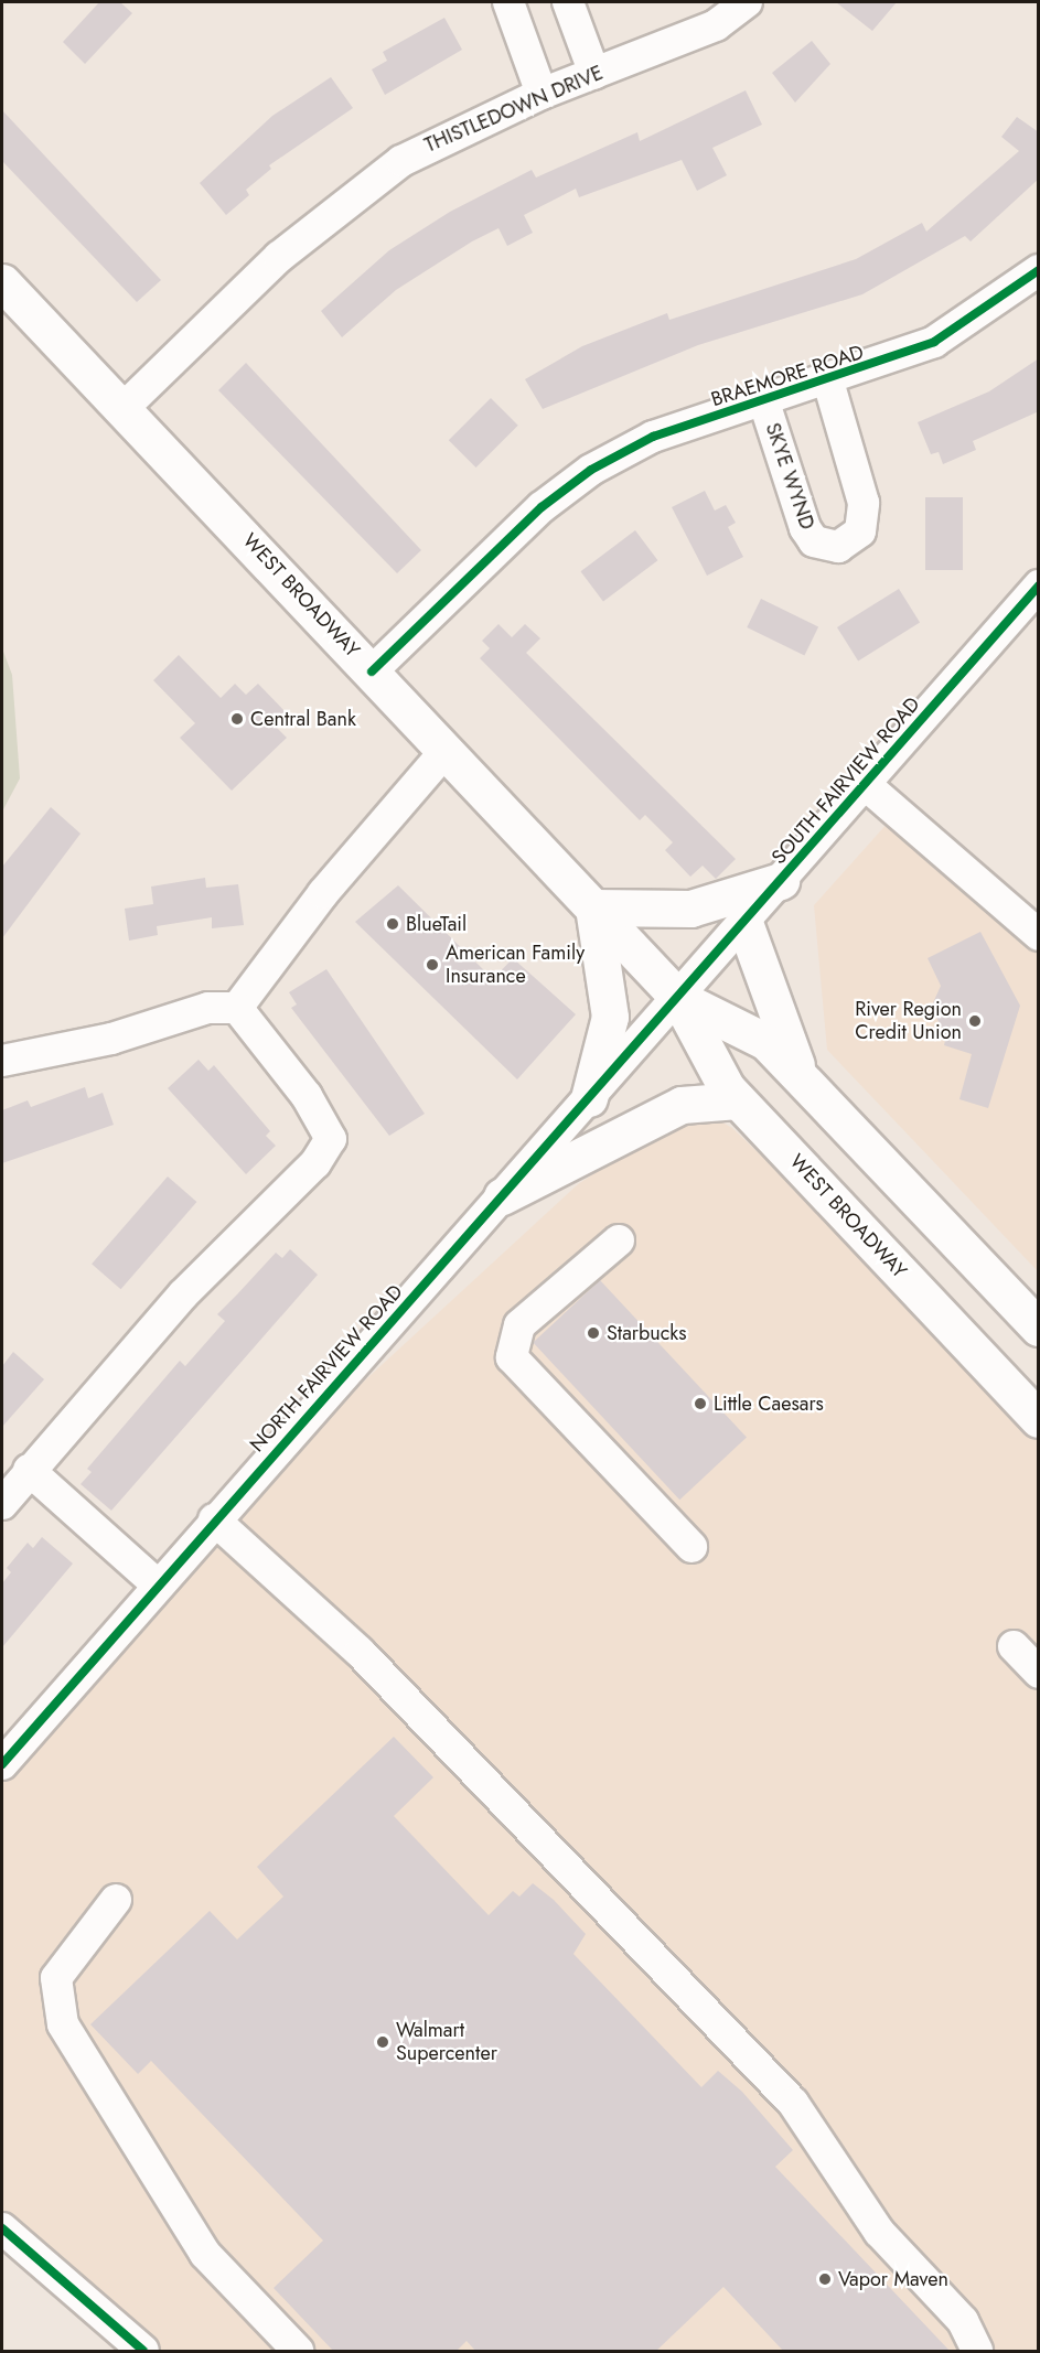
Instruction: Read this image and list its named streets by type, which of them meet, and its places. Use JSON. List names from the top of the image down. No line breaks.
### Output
{"streets":{"main road":["WEST BROADWAY"],"street":["THISTLEDOWN DRIVE","BRAEMORE ROAD","SKYE WYND","SOUTH FAIRVIEW ROAD","NORTH FAIRVIEW ROAD"]},"crossings":[["THISTLEDOWN DRIVE","WEST BROADWAY"],["BRAEMORE ROAD","SKYE WYND"],["BRAEMORE ROAD","WEST BROADWAY"],["WEST BROADWAY","SOUTH FAIRVIEW ROAD"],["WEST BROADWAY","NORTH FAIRVIEW ROAD"],["SOUTH FAIRVIEW ROAD","NORTH FAIRVIEW ROAD"]],"places":["Central Bank","BlueTail","American Family Insurance","River Region Credit Union","Starbucks","Little Caesars","Walmart Supercenter","Vapor Maven"]}
